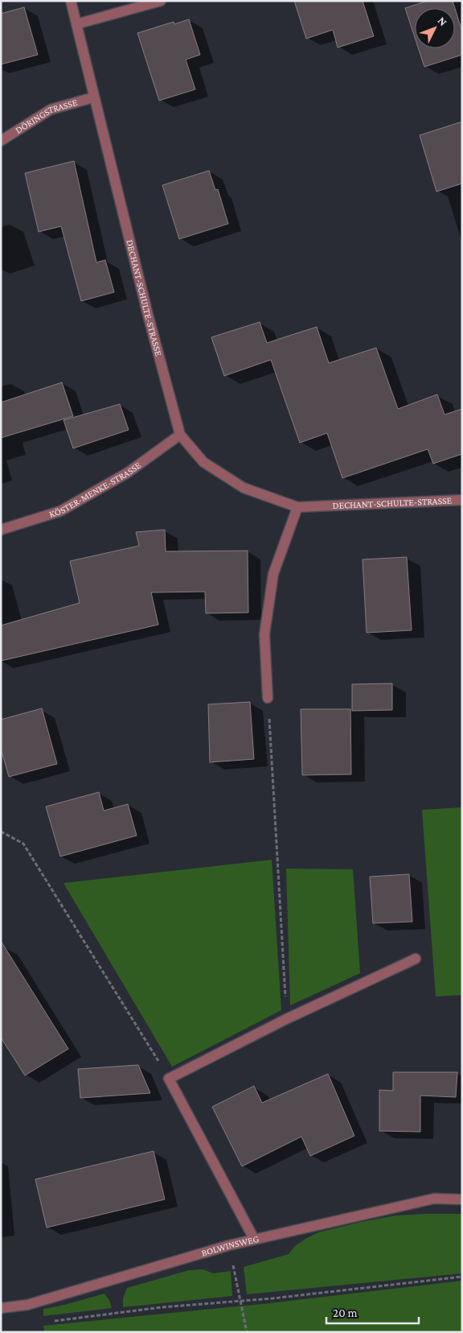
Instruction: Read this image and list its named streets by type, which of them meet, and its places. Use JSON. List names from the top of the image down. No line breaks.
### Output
{"streets":{"street":["DÖRINGSTRASSE","DECHANT-SCHULTE-STRASSE","KÖSTER-MENKE-STRASSE","BOLWINSWEG"]},"crossings":[["DÖRINGSTRASSE","DECHANT-SCHULTE-STRASSE"],["DECHANT-SCHULTE-STRASSE","KÖSTER-MENKE-STRASSE"]],"scale_bar":"20 m","north":"top right"}
